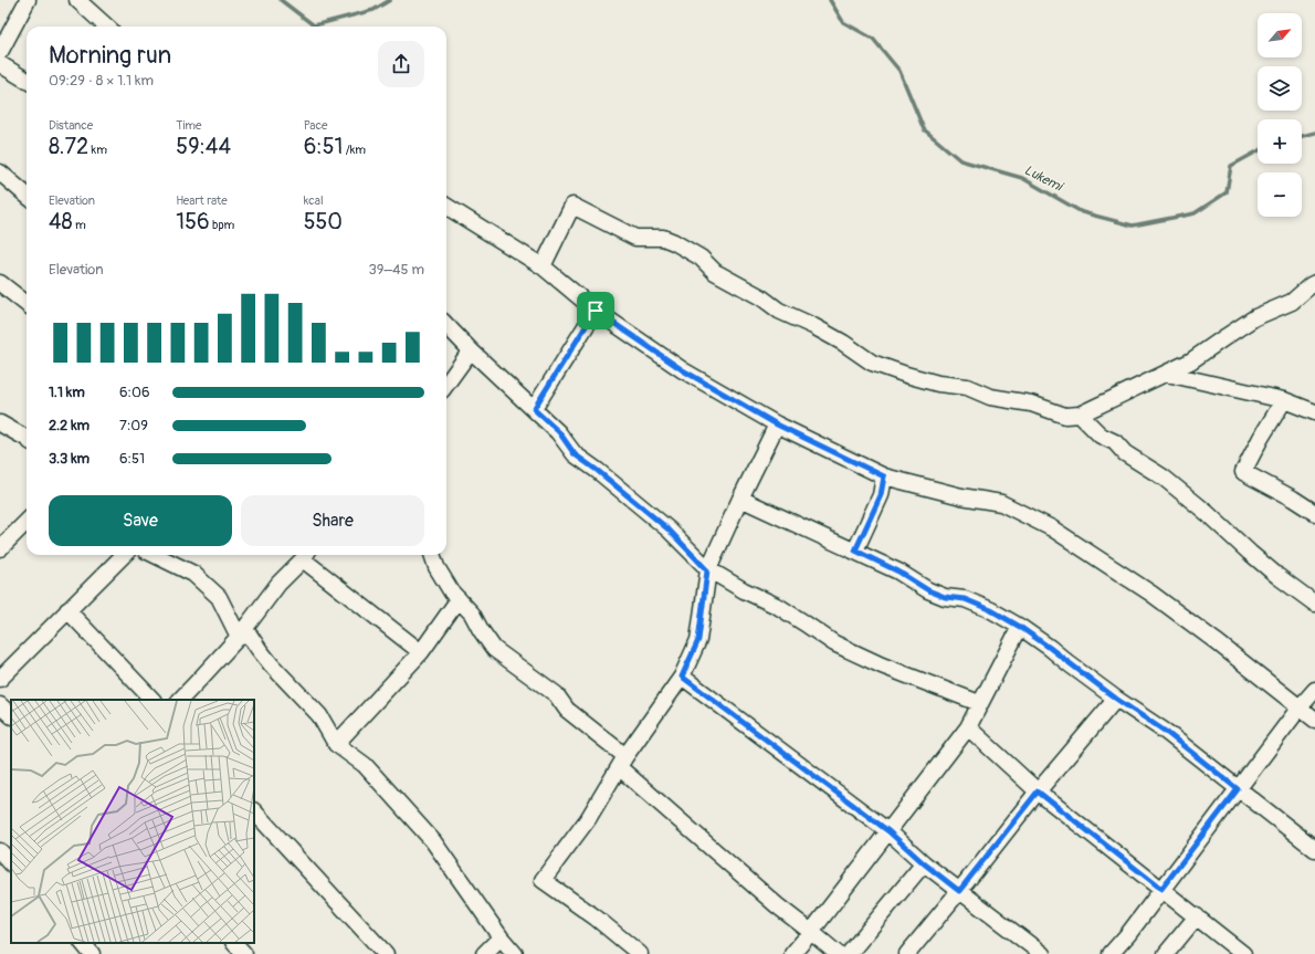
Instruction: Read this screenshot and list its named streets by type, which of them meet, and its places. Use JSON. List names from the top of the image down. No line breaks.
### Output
{"water":["Lukemi"],"north":"top right","page":{"map_buttons":["+","−"],"heading":["Morning run","09:29 · 8 × 1.1 km"],"stats":[["Distance","8.72 km"],["Time","59:44"],["Pace","6:51 /km"],["Elevation","48 m"],["Heart rate","156 bpm"],["kcal","550"]],"chart":["Elevation","39–45 m"],"list":[{"name":"1.1 km","note":"6:06"},{"name":"2.2 km","note":"7:09"},{"name":"3.3 km","note":"6:51"}],"buttons":["Save","Share"]}}
